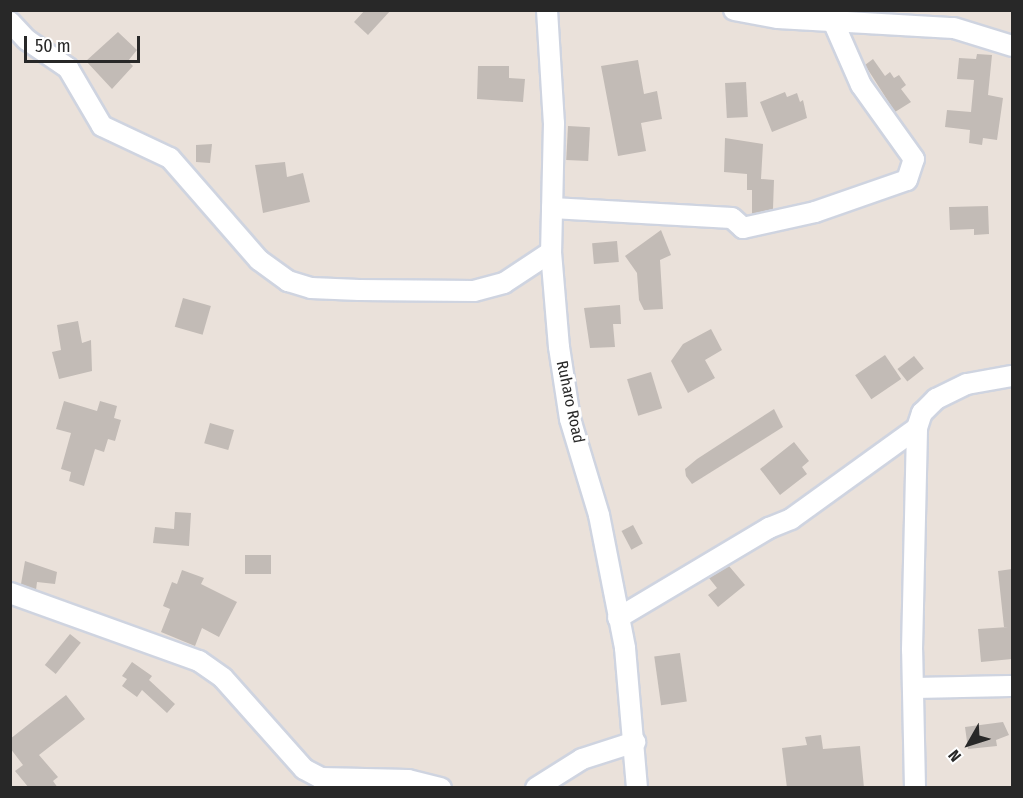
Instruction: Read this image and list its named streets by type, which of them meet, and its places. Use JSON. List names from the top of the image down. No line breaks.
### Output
{"streets":{"street":["Ruharo Road"]},"scale_bar":"50 m","north":"bottom left"}
